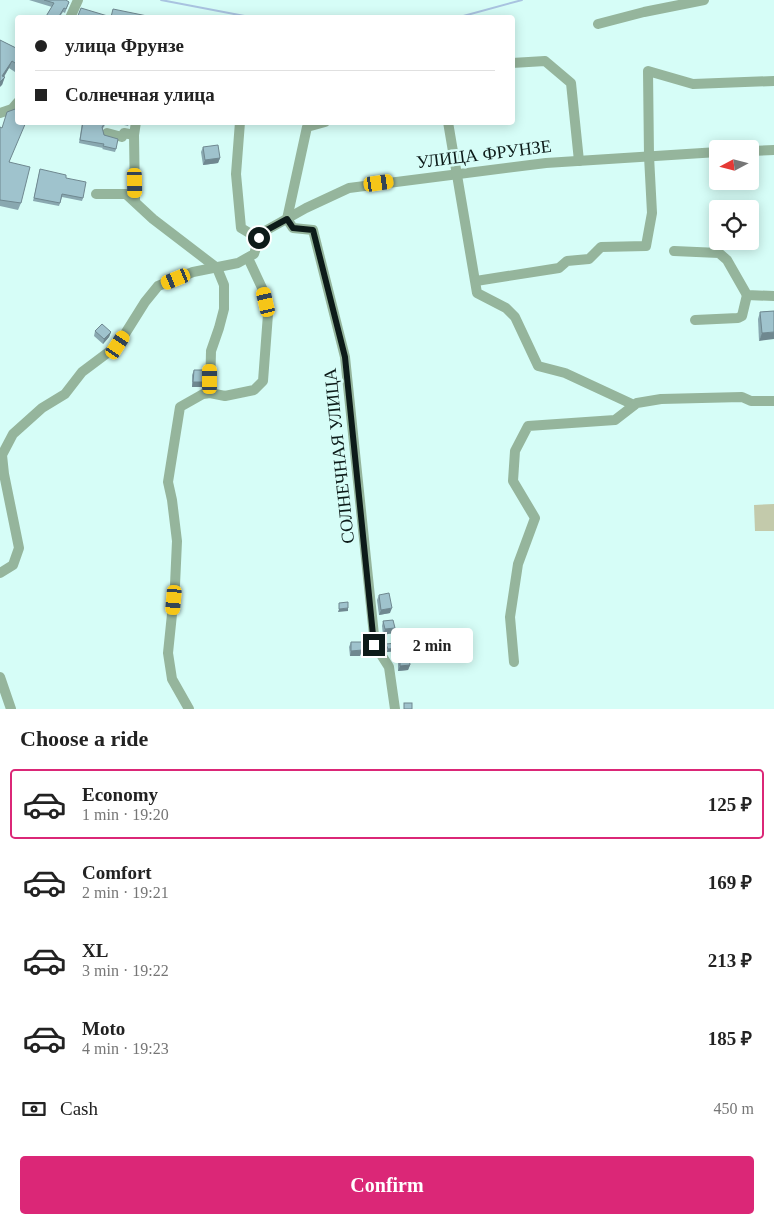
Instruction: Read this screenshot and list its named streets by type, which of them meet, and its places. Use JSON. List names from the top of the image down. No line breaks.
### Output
{"streets":{"street":["УЛИЦА ФРУНЗЕ","СОЛНЕЧНАЯ УЛИЦА"]},"crossings":[["УЛИЦА ФРУНЗЕ","СОЛНЕЧНАЯ УЛИЦА"]],"north":"left","page":{"banner":["улица Фрунзе","Солнечная улица"],"bubble":"2 min","heading":"Choose a ride","list":[{"name":"Economy","note":"1 min · 19:20","value":"125 ₽"},{"name":"Comfort","note":"2 min · 19:21","value":"169 ₽"},{"name":"XL","note":"3 min · 19:22","value":"213 ₽"},{"name":"Moto","note":"4 min · 19:23","value":"185 ₽"}],"pay":["Cash","450 m"],"buttons":"Confirm"}}
